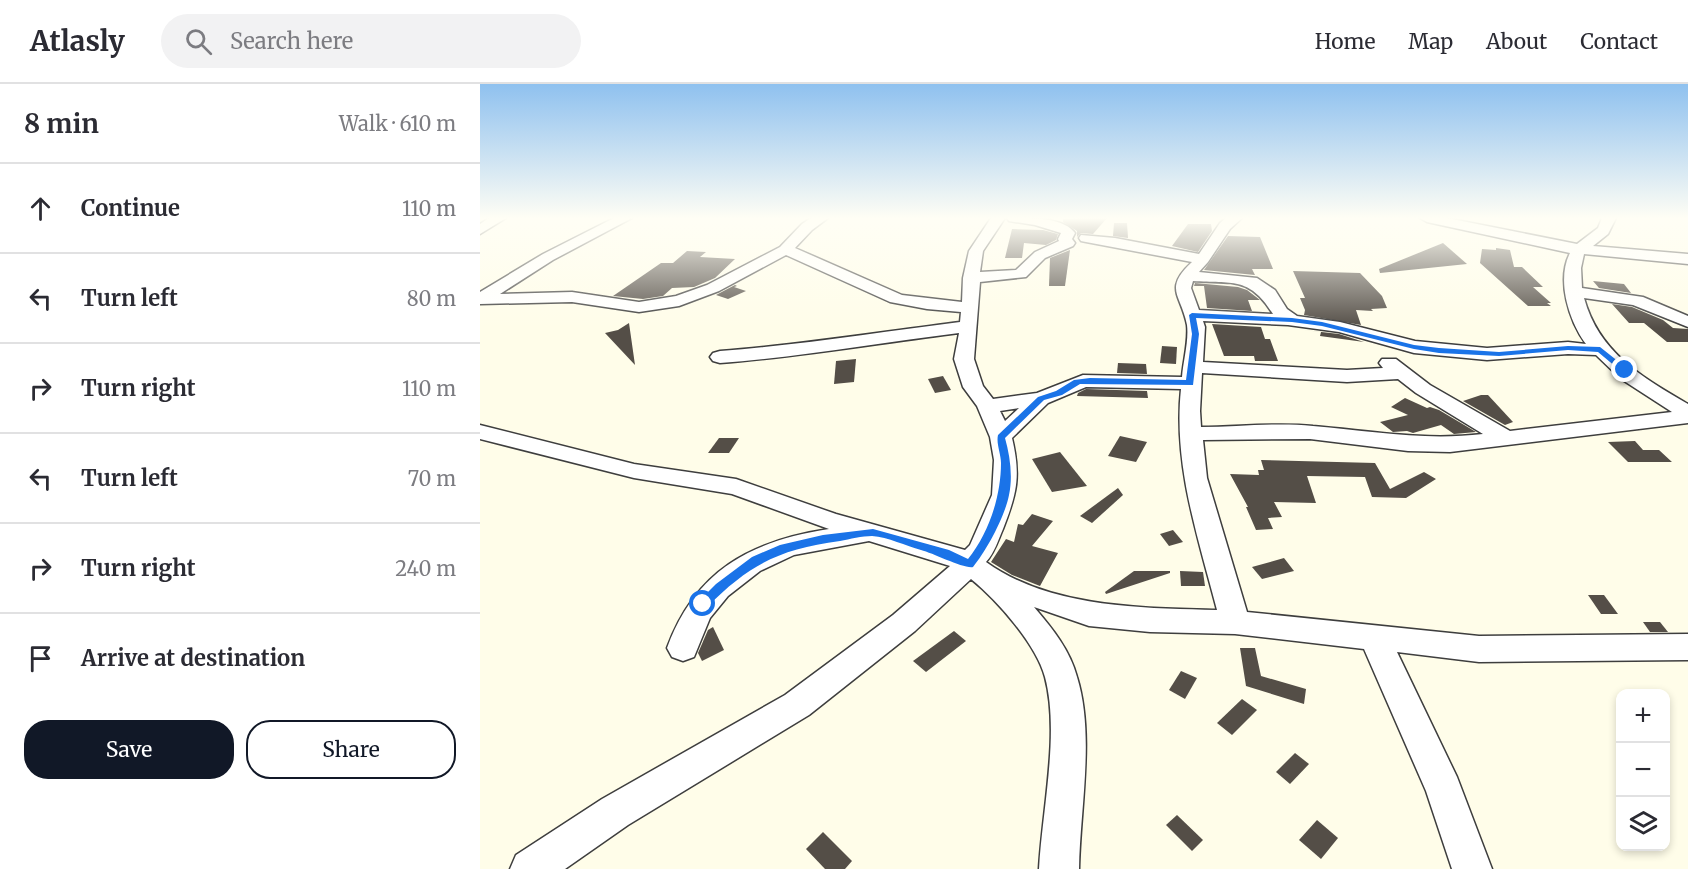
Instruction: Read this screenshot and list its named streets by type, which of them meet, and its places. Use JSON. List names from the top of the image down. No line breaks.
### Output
{"page":{"header":"Atlasly","search":"Search here","nav":["Home","Map","About","Contact"],"heading":["8 min","Walk · 610 m"],"list":[["Continue","110 m"],["Turn left","80 m"],["Turn right","110 m"],["Turn left","70 m"],["Turn right","240 m"],"Arrive at destination"],"map_buttons":["+","−"],"buttons":["Save","Share"]}}
